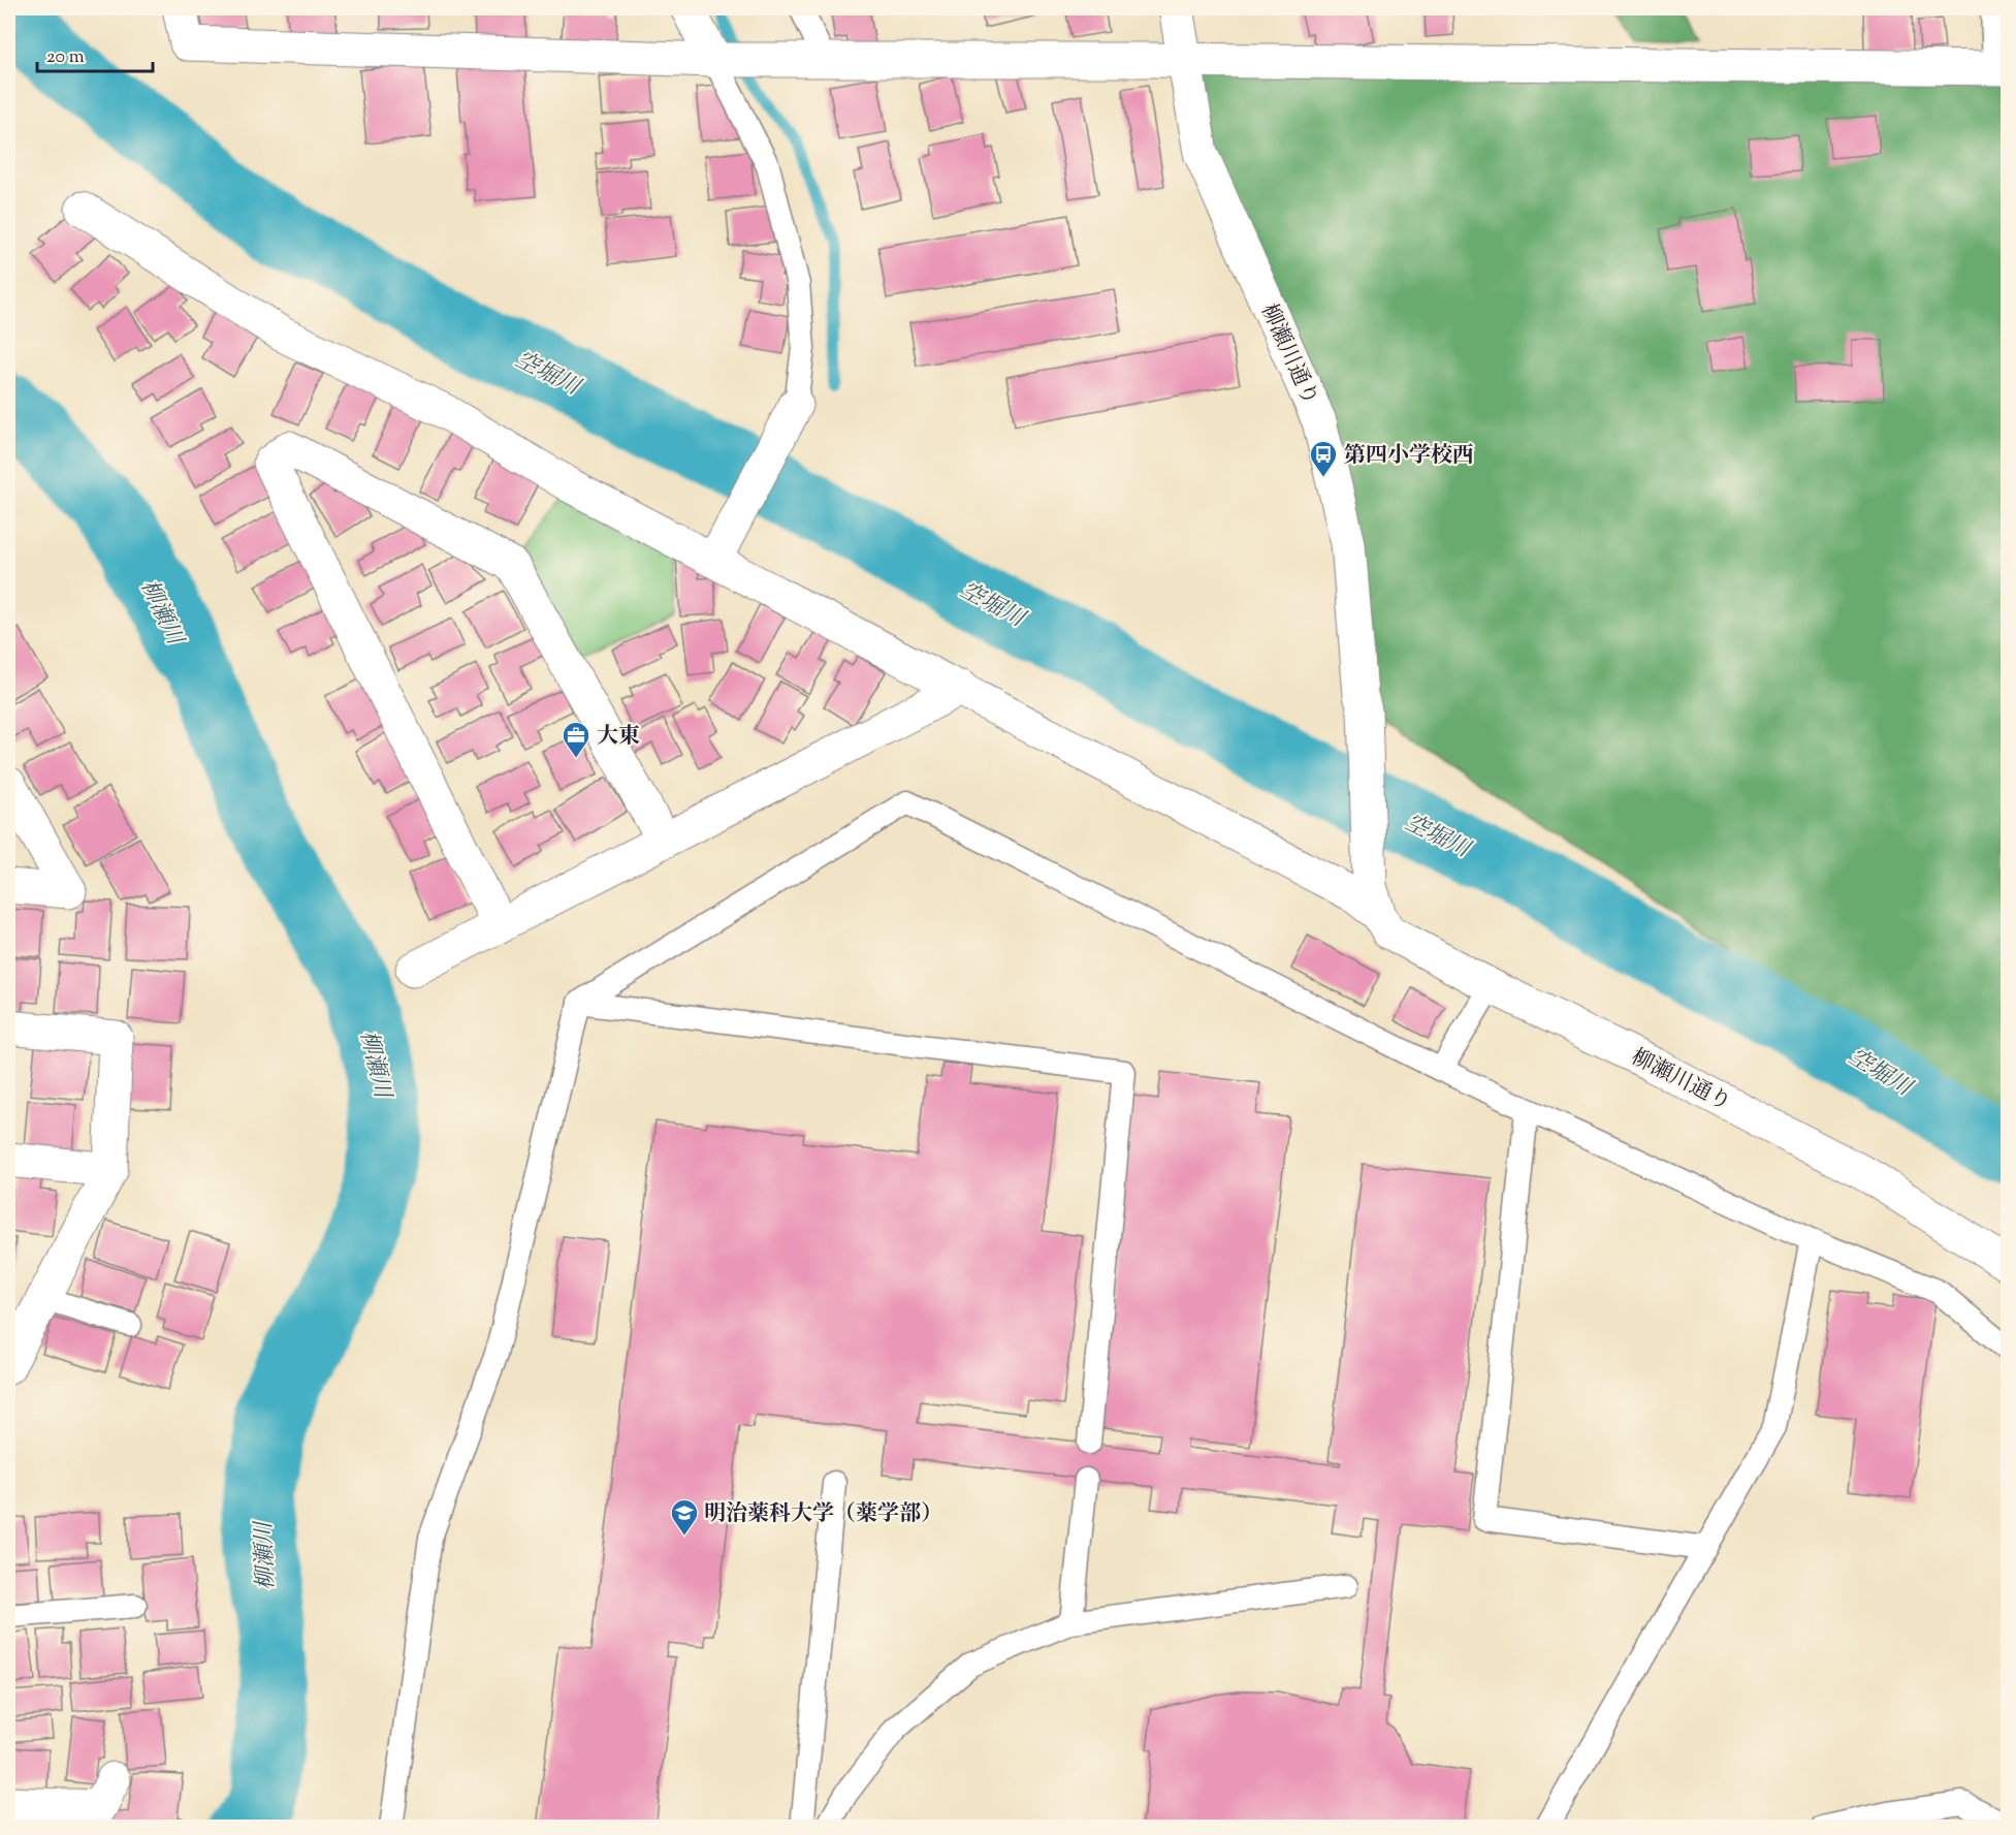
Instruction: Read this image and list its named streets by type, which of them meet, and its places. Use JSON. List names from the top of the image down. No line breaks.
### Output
{"streets":{"street":["柳瀬川通り"]},"water":["空堀川","柳瀬川"],"places":{"bus stop":["第四小学校西"],"office":["大東"],"school or university":["明治薬科大学（薬学部）"]},"scale_bar":"20 m"}
